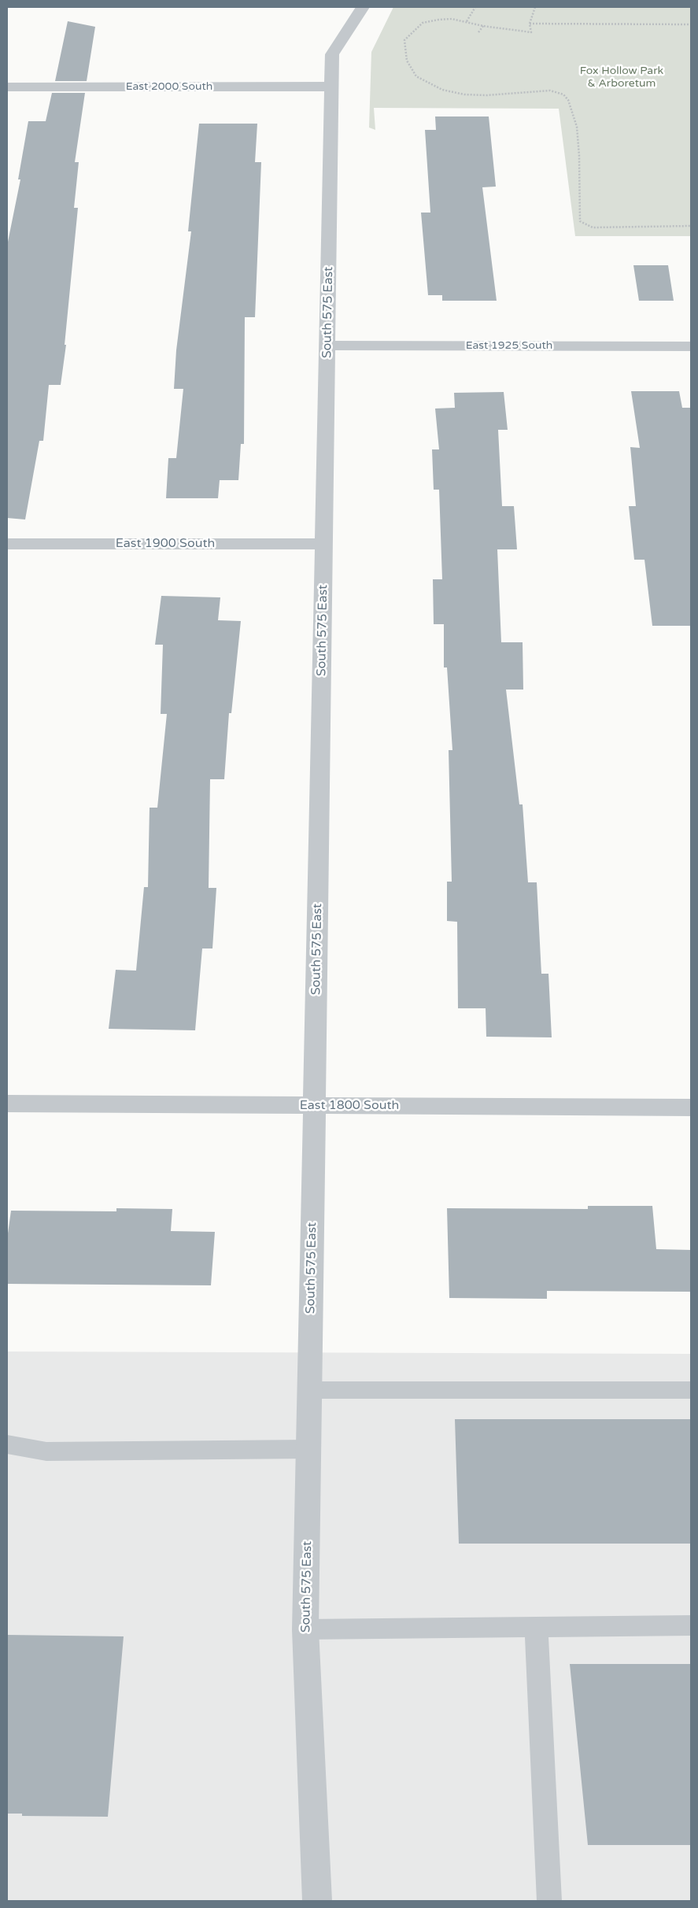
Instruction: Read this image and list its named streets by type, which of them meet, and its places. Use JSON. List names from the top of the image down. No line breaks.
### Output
{"streets":{"street":["East 2000 South","South 575 East","East 1925 South","East 1900 South","East 1800 South"]},"crossings":[["East 2000 South","South 575 East"],["South 575 East","East 1925 South"],["South 575 East","East 1900 South"],["South 575 East","East 1800 South"]],"parks":["Fox Hollow Park & Arboretum"]}
